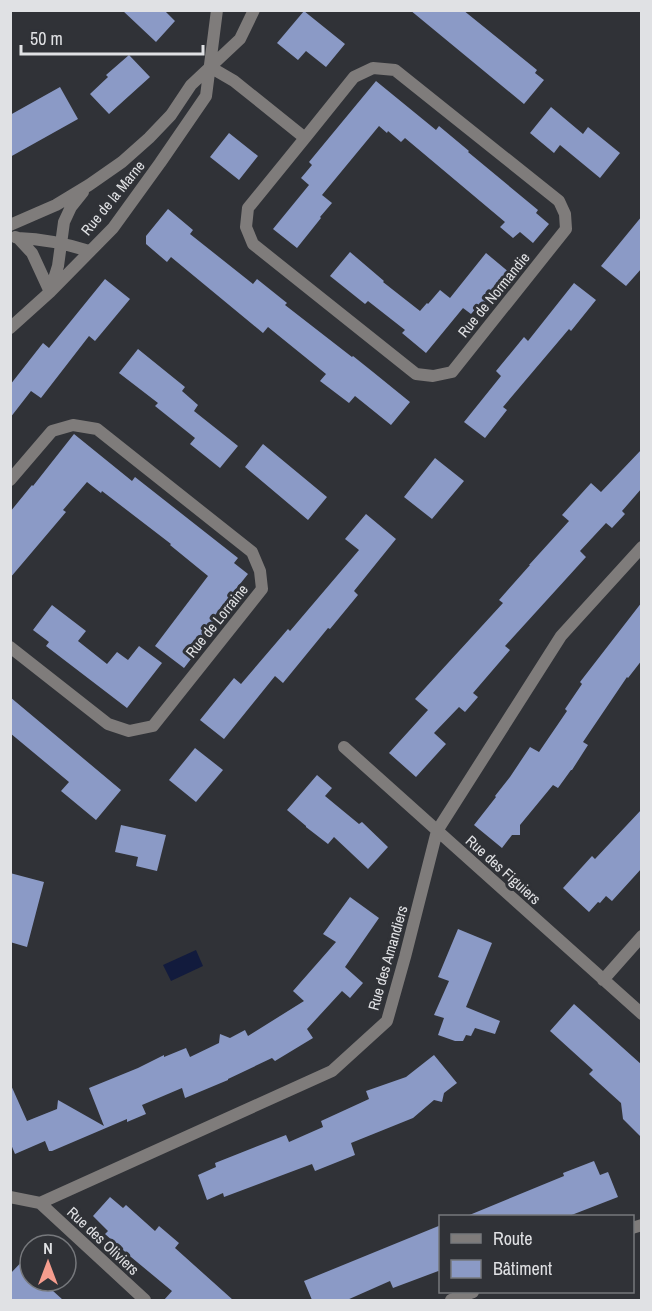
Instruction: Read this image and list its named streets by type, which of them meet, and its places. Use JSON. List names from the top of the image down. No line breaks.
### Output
{"streets":{"street":["Rue de la Marne","Rue de Normandie","Rue de Lorraine","Rue des Figuiers","Rue des Amandiers","Rue des Oliviers"]},"crossings":[["Rue des Figuiers","Rue des Amandiers"],["Rue des Amandiers","Rue des Oliviers"]],"legend":["Route","Bâtiment"],"scale_bar":"50 m","north":"top"}
